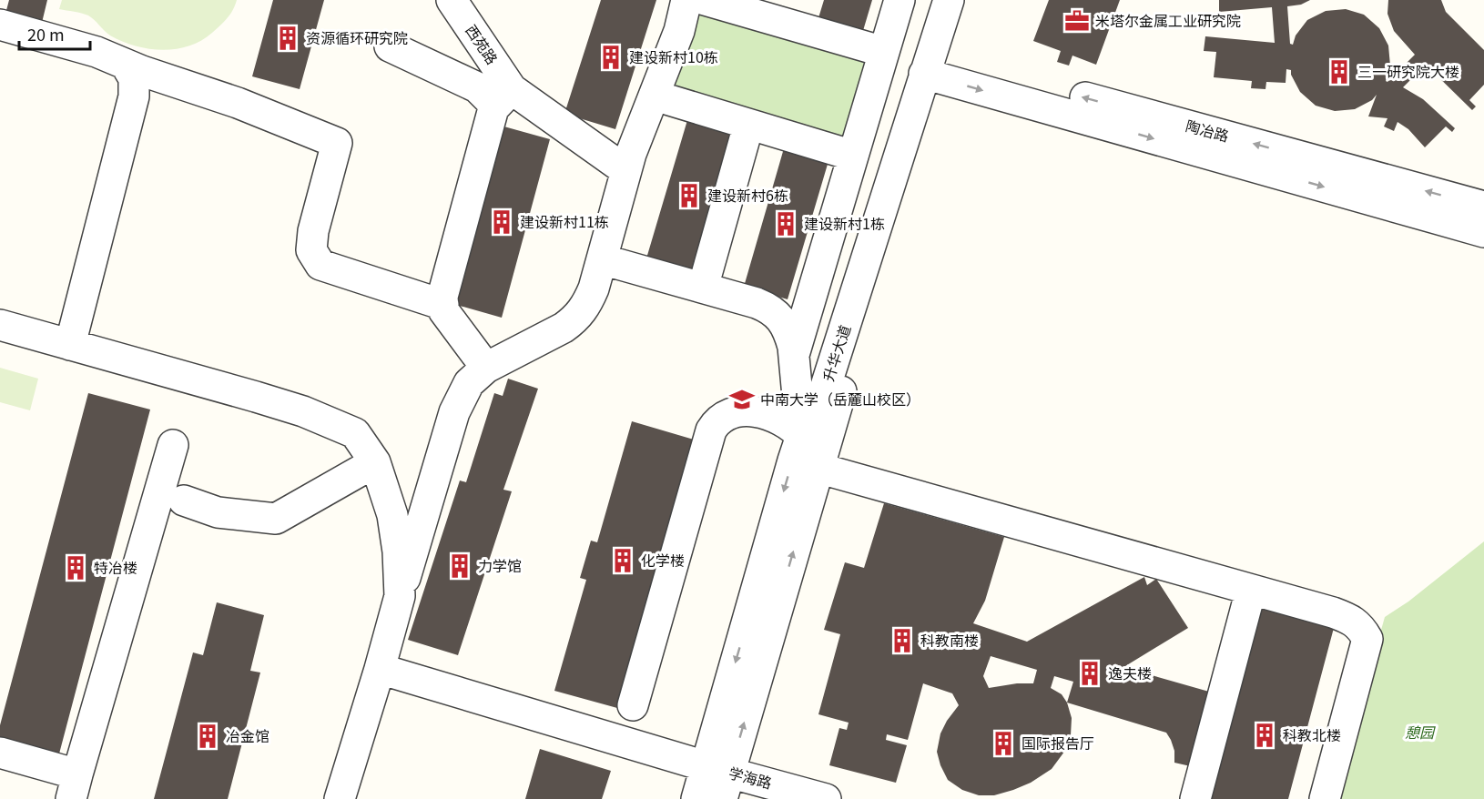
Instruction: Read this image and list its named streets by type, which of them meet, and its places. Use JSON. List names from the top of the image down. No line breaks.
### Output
{"streets":{"street":["西苑路","陶冶路","升华大道","学海路"]},"crossings":[["陶冶路","升华大道"],["升华大道","学海路"]],"parks":["憩园"],"places":{"office":["米塔尔金属工业研究院"],"building":["资源循环研究院","建设新村10栋","三一研究院大楼","建设新村6栋","建设新村11栋","建设新村1栋","化学楼","力学馆","特冶楼","科教南楼","逸夫楼","科教北楼","冶金馆","国际报告厅"],"school or university":["中南大学（岳麓山校区）"]},"scale_bar":"20 m"}
